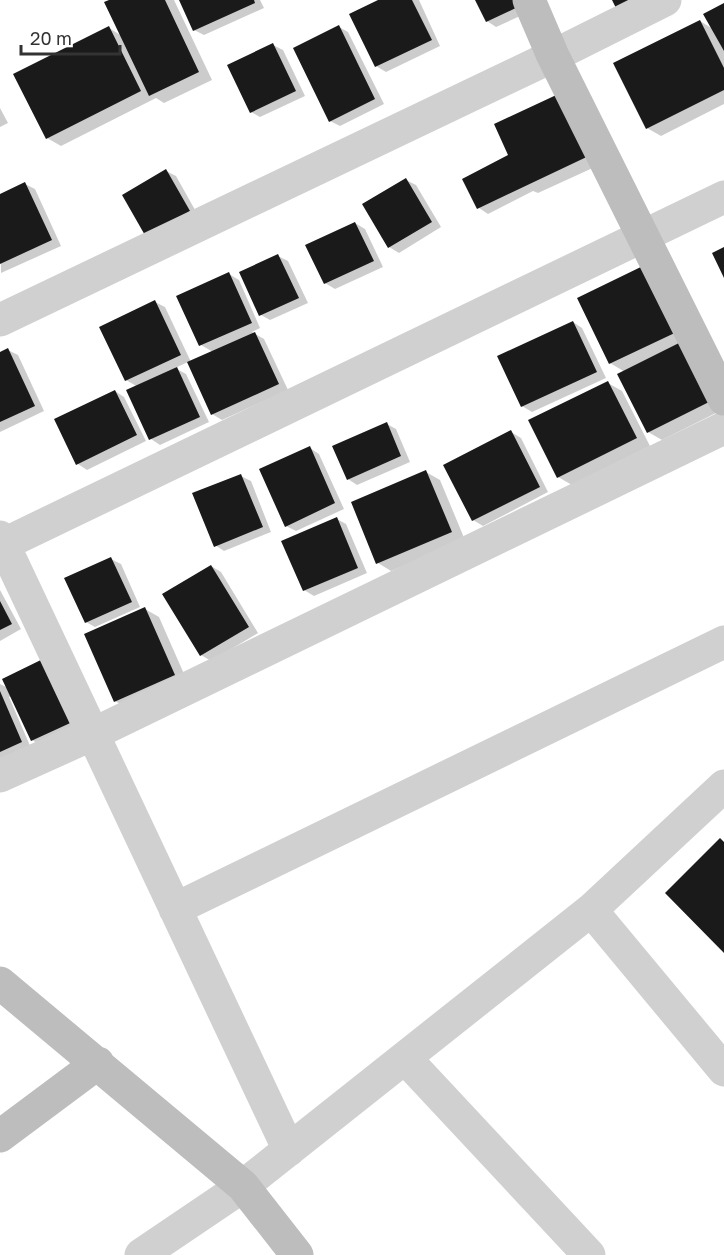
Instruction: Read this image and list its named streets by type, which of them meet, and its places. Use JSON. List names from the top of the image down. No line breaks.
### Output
{"scale_bar":"20 m"}
